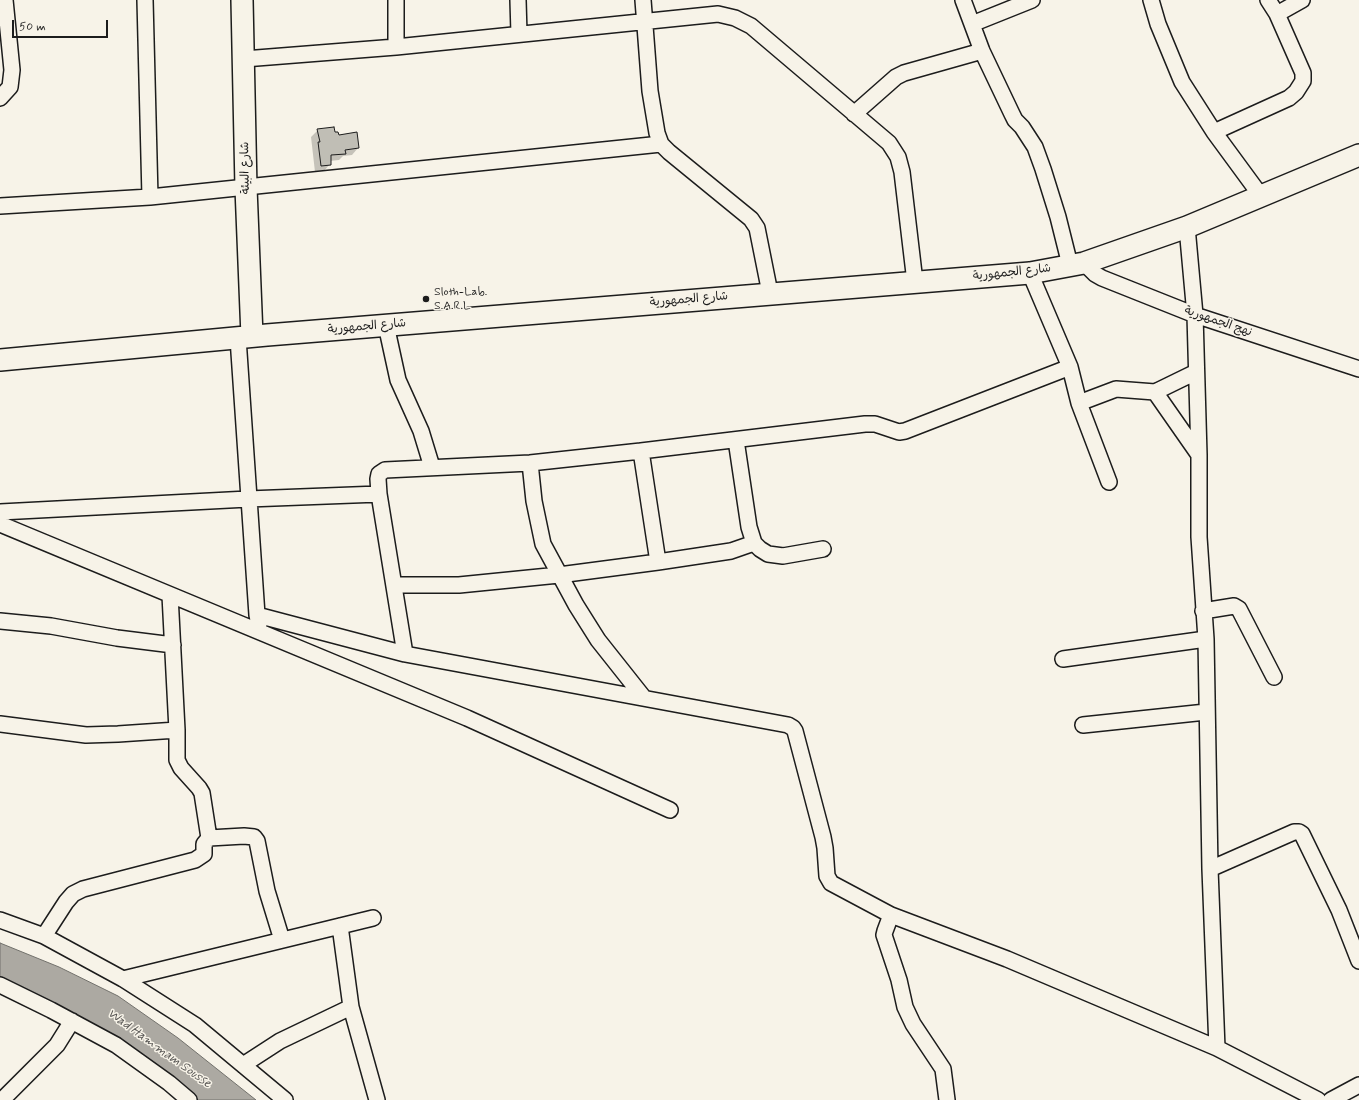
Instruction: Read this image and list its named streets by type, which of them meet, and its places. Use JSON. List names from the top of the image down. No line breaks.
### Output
{"streets":{"main road":["شارع البيئة","شارع الجمهورية"],"street":["نهج الجمهورية"]},"crossings":[["شارع البيئة","شارع الجمهورية"],["شارع الجمهورية","نهج الجمهورية"]],"water":["Wad Hammam Sousse"],"places":["Sloth-Lab. S.A.R.L"],"scale_bar":"50 m"}
